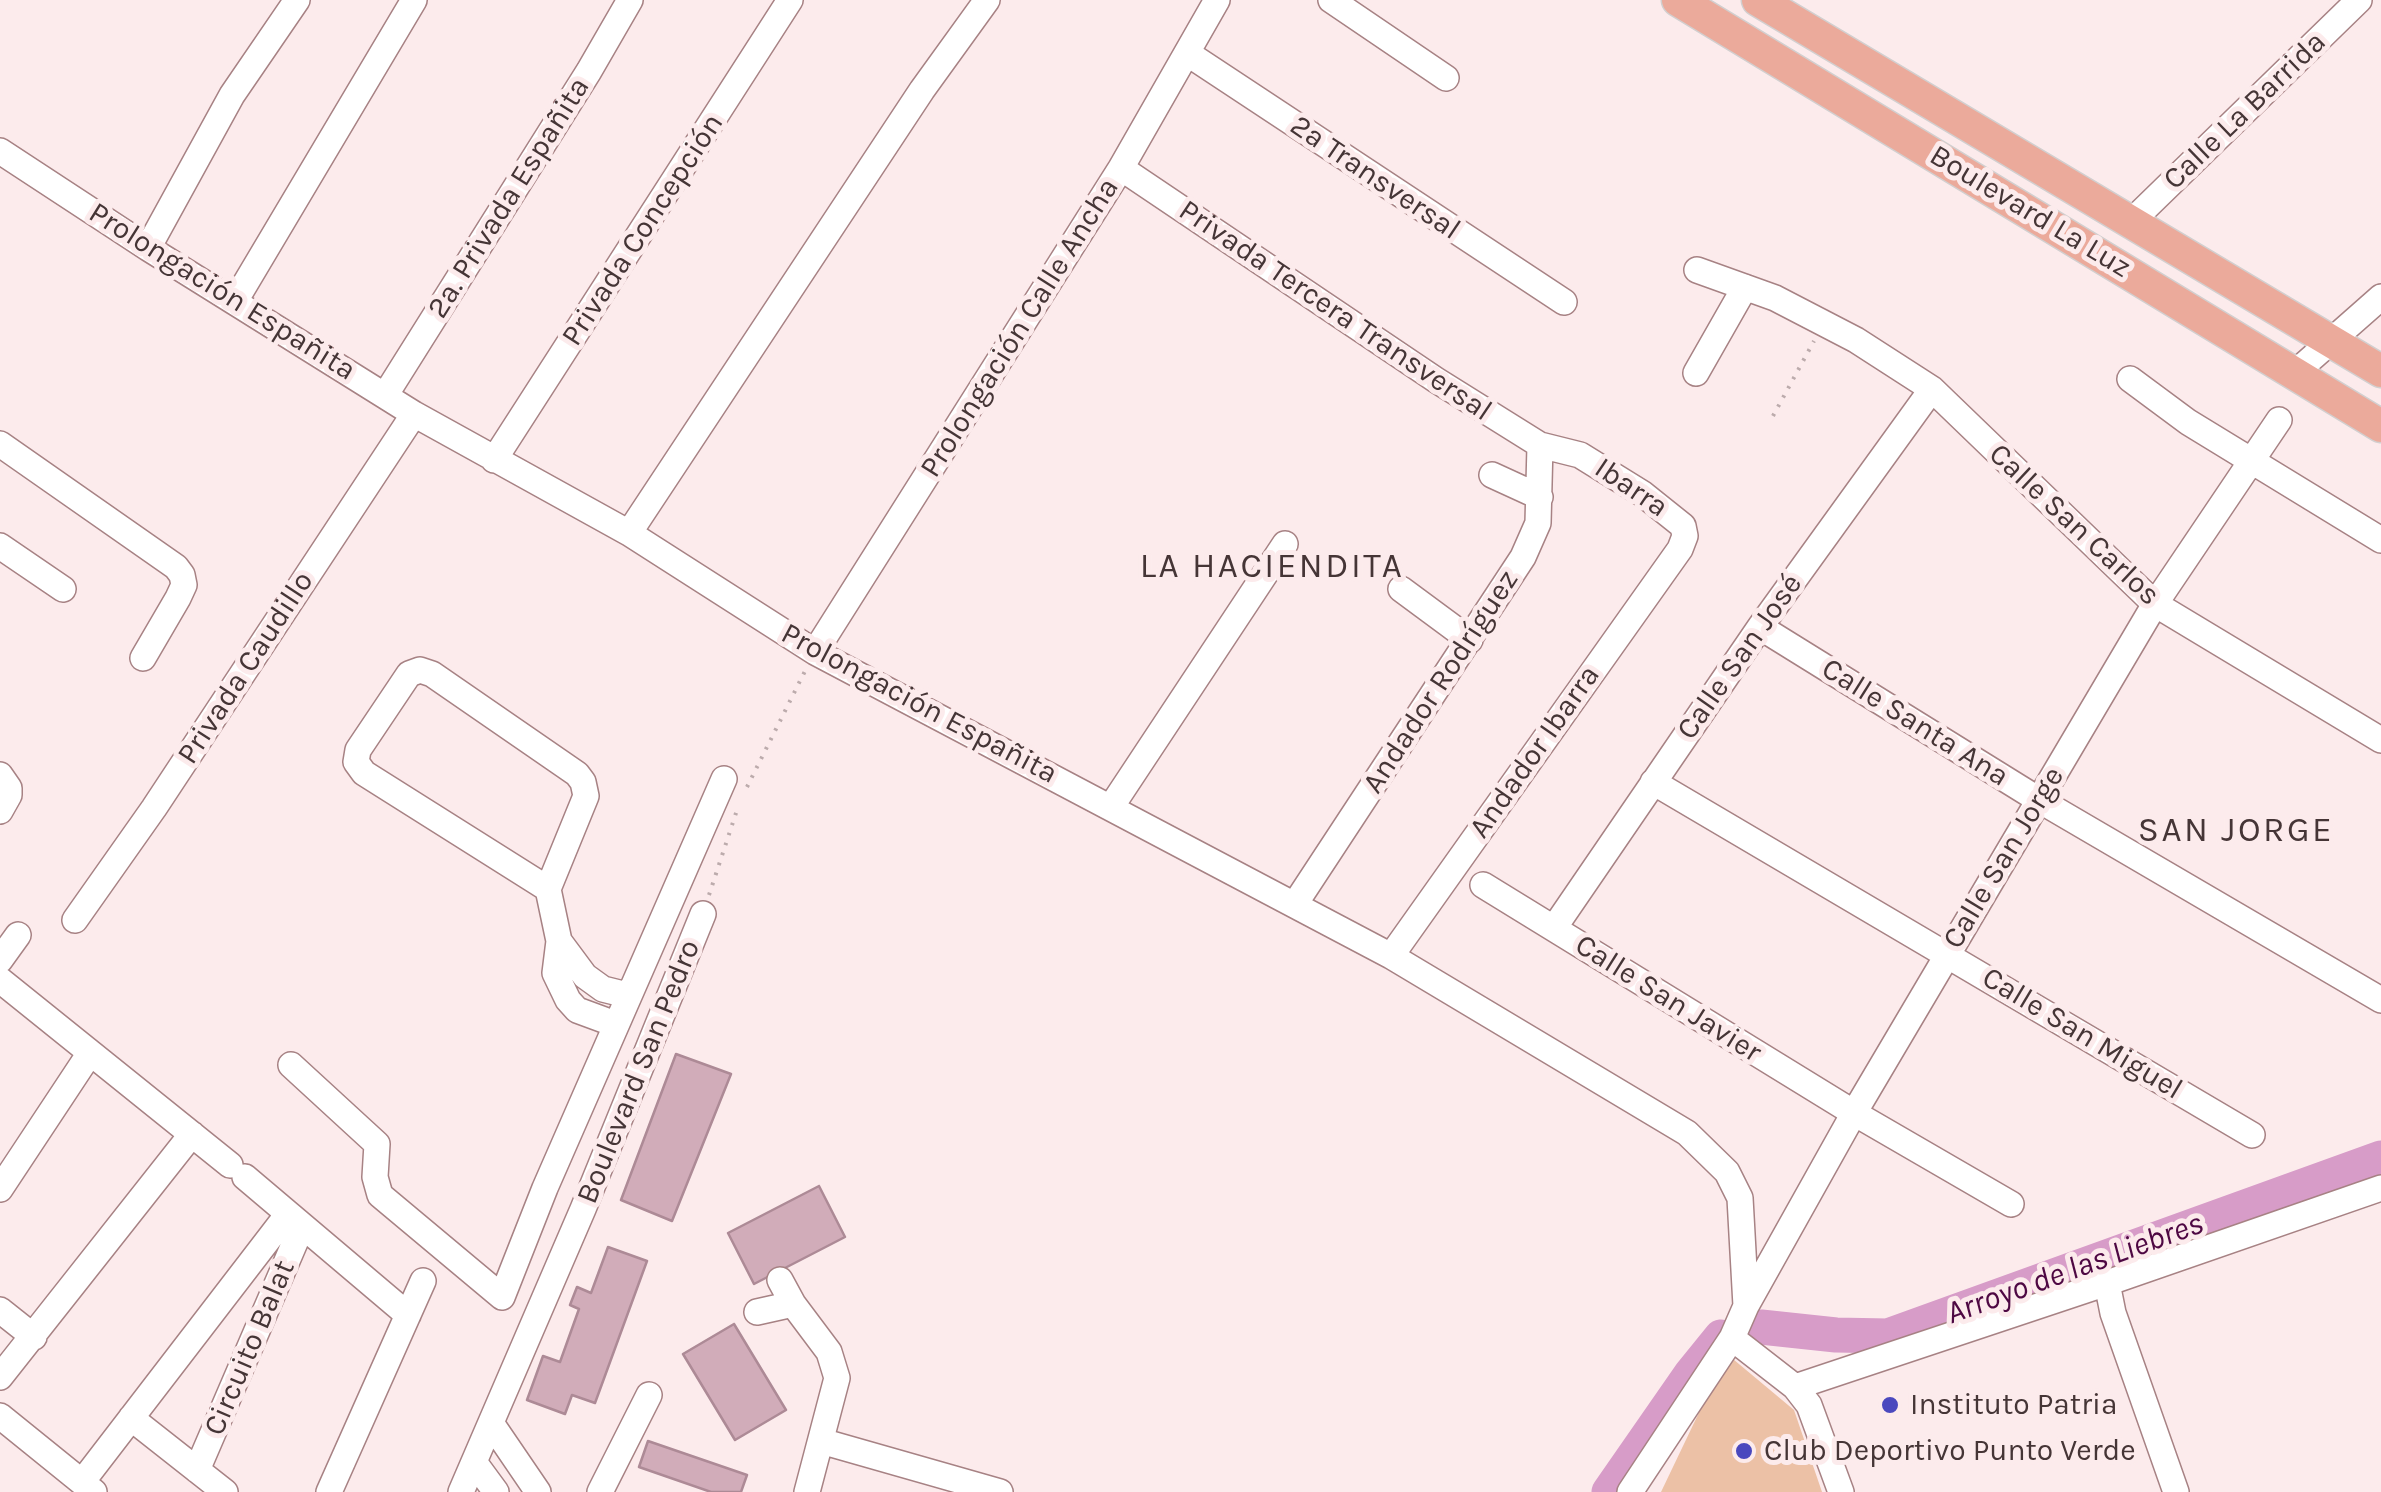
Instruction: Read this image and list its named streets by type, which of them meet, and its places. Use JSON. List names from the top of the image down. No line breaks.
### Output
{"streets":{"main road":["Boulevard La Luz"],"street":["Calle La Barrida","2a Transversal","2a. Privada Españita","Privada Concepción","Prolongación Españita","Privada Tercera Transversal","Prolongación Calle Ancha","Ibarra","Calle San Carlos","Calle San José","Privada Caudillo","Andador Rodríguez","Calle Santa Ana","Andador Ibarra","Calle San Jorge","Calle San Javier","Calle San Miguel","Boulevard San Pedro","Circuito Balat"]},"crossings":[["Calle La Barrida","Boulevard La Luz"],["2a Transversal","Prolongación Calle Ancha"],["2a. Privada Españita","Prolongación Españita"],["Privada Concepción","Prolongación Españita"],["Prolongación Españita","Prolongación Calle Ancha"],["Prolongación Españita","Privada Caudillo"],["Prolongación Españita","Andador Rodríguez"],["Prolongación Españita","Andador Ibarra"],["Prolongación Españita","Calle San Jorge"],["Privada Tercera Transversal","Prolongación Calle Ancha"],["Privada Tercera Transversal","Ibarra"],["Privada Tercera Transversal","Andador Rodríguez"],["Ibarra","Andador Rodríguez"],["Ibarra","Andador Ibarra"],["Calle San Carlos","Calle San José"],["Calle San Carlos","Calle San Jorge"],["Calle San José","Calle Santa Ana"],["Calle San José","Calle San Javier"],["Calle San José","Calle San Miguel"],["Calle Santa Ana","Calle San Jorge"],["Calle San Jorge","Calle San Javier"],["Calle San Jorge","Calle San Miguel"]],"districts":["LA HACIENDITA","SAN JORGE"],"water":["Arroyo de las Liebres"],"places":["Instituto Patria","Club Deportivo Punto Verde"]}
